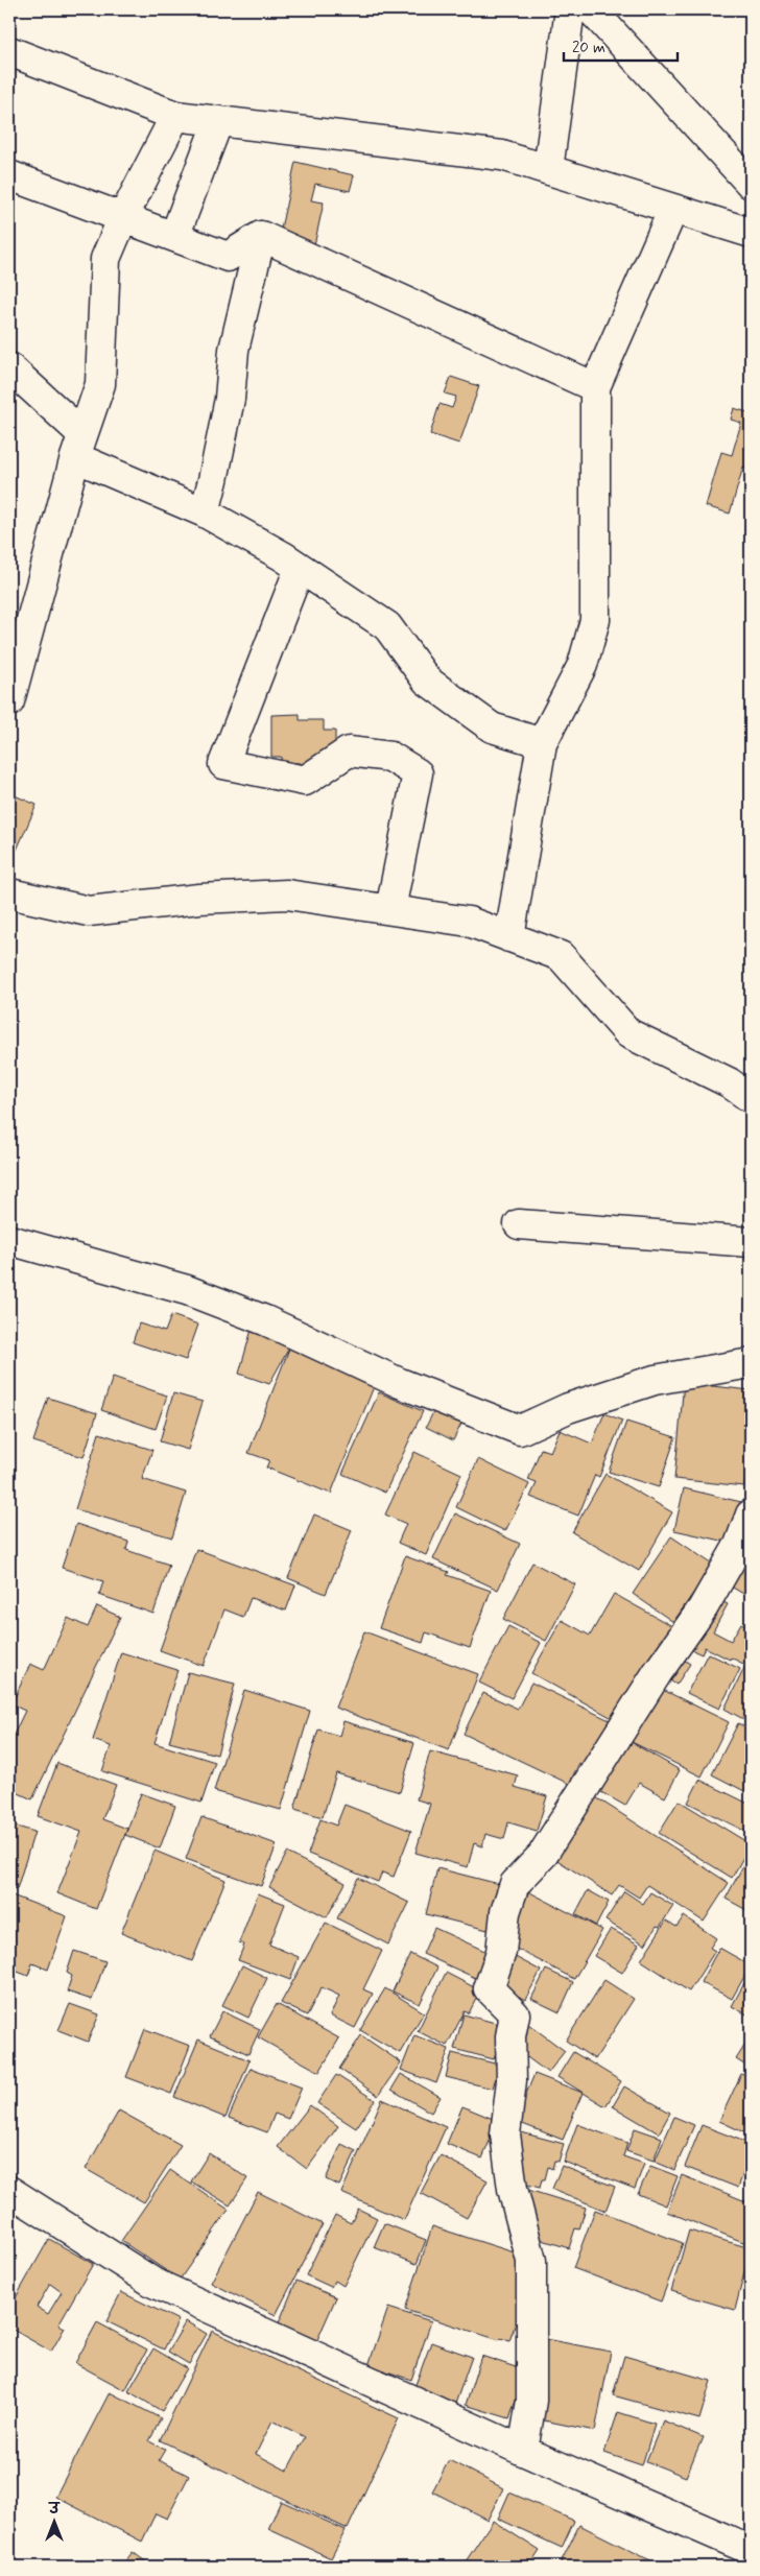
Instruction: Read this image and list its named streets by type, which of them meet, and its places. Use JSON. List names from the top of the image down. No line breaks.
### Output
{"scale_bar":"20 m","north":"top"}
